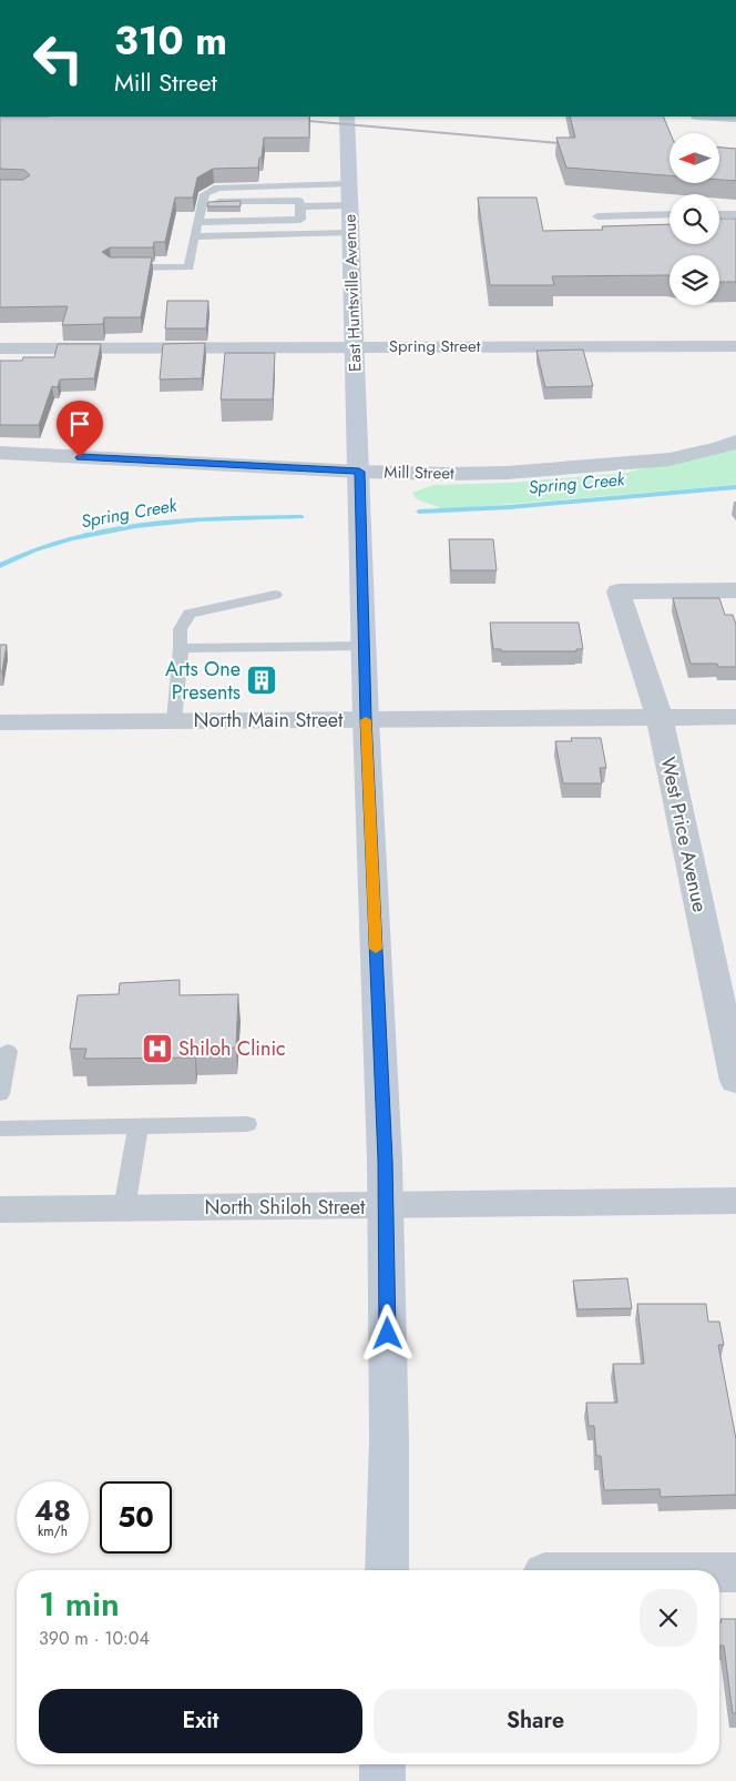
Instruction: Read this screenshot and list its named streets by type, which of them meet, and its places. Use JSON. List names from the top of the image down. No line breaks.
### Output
{"streets":{"main road":["East Huntsville Avenue"],"street":["Spring Street","Mill Street","North Main Street","West Price Avenue","North Shiloh Street"]},"crossings":[["East Huntsville Avenue","Spring Street"],["East Huntsville Avenue","Mill Street"],["East Huntsville Avenue","North Main Street"],["East Huntsville Avenue","North Shiloh Street"],["North Main Street","West Price Avenue"]],"water":["Spring Creek"],"places":{"building":["Arts One Presents"],"hospital":["Shiloh Clinic"]},"north":"left","page":{"turn":["310 m","Mill Street"],"speed":"48 km/h","limit":"50","heading":["1 min","390 m · 10:04"],"buttons":["Exit","Share"]}}
